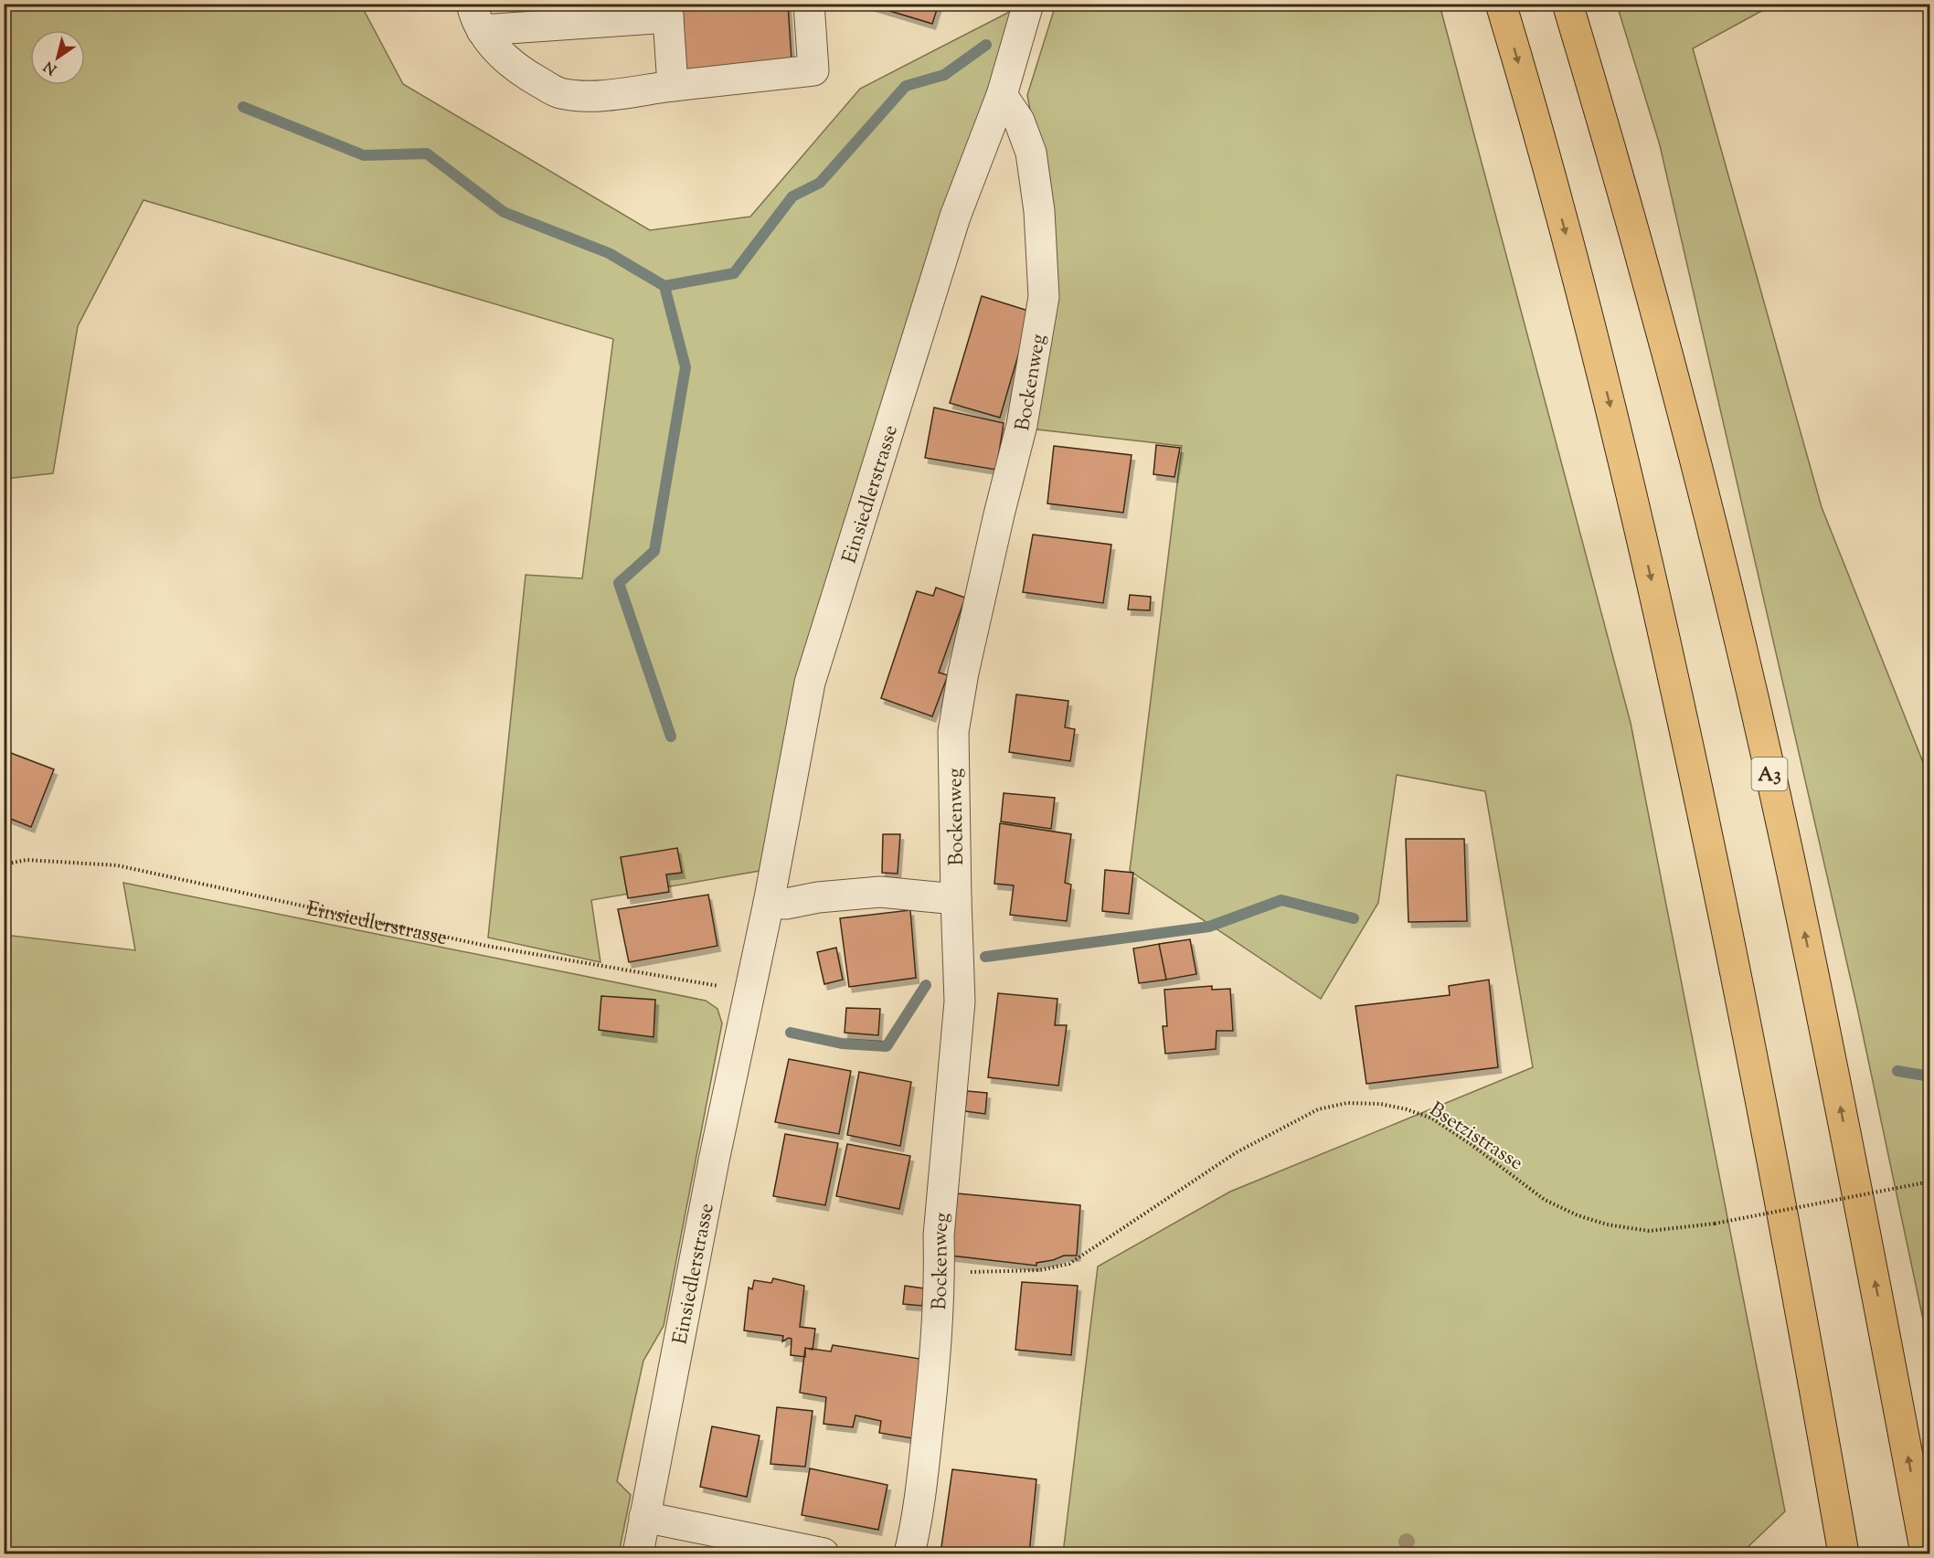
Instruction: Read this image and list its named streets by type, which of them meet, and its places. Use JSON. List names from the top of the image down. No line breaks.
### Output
{"streets":{"highway":["A3"],"street":["Bockenweg","Einsiedlerstrasse"],"path":["Bsetzistrasse"]},"crossings":[["Bockenweg","Einsiedlerstrasse"],["Bockenweg","Bsetzistrasse"]],"north":"bottom left"}
